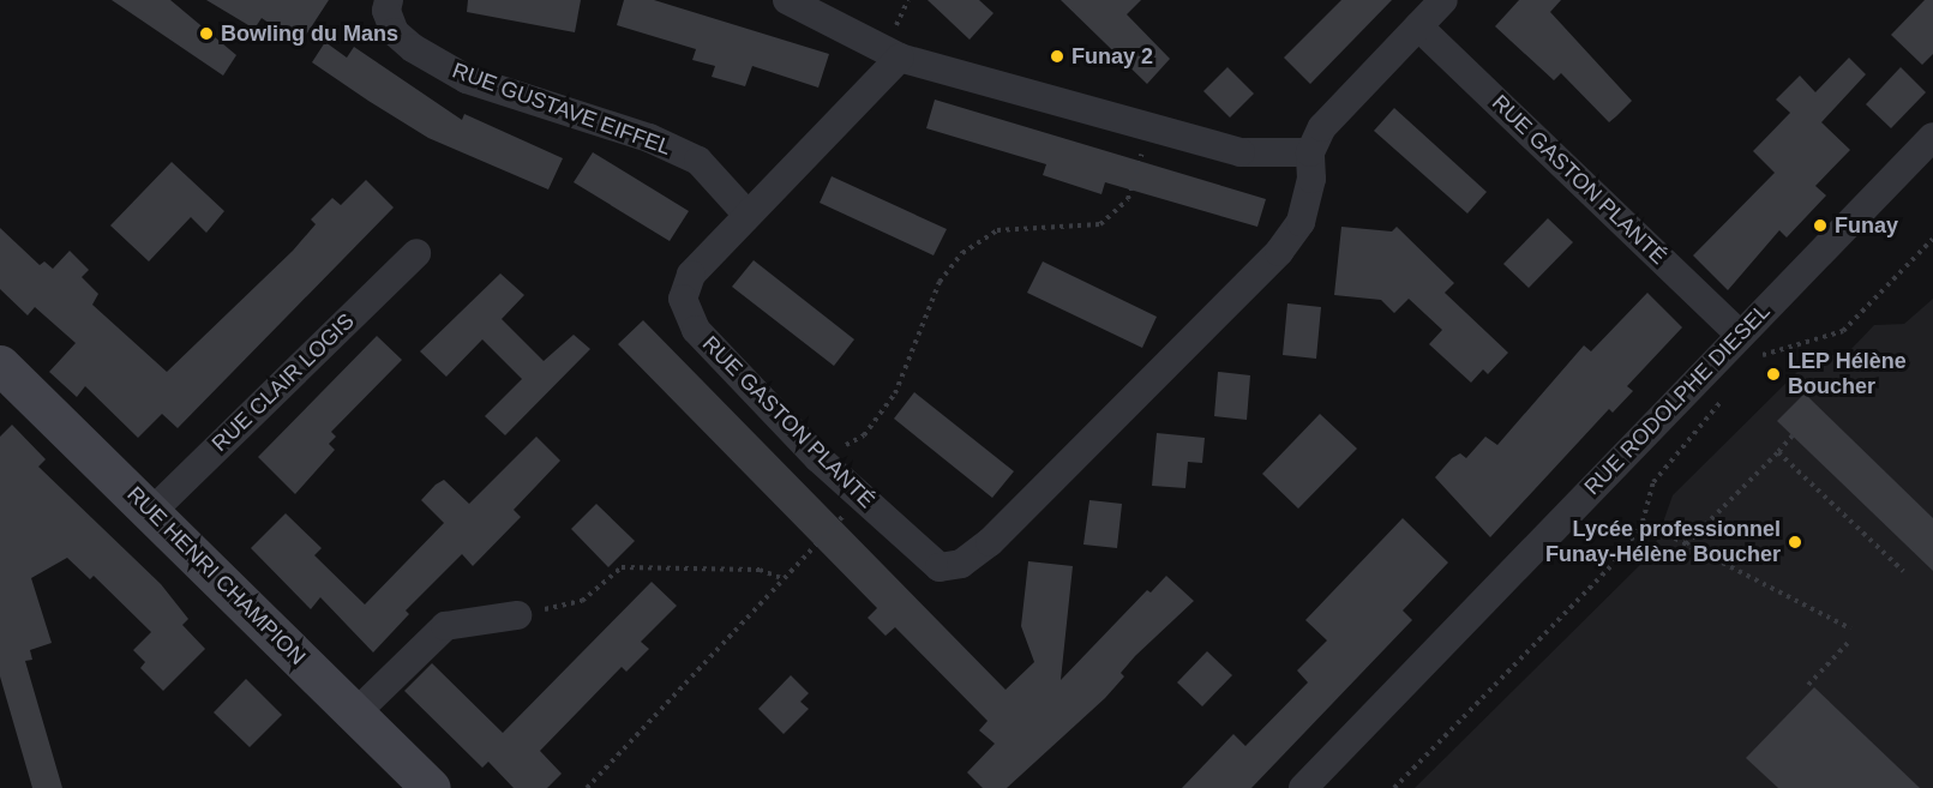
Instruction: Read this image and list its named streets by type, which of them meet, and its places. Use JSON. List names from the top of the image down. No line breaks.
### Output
{"streets":{"street":["RUE GUSTAVE EIFFEL","RUE GASTON PLANTÉ","RUE CLAIR LOGIS","RUE RODOLPHE DIESEL","RUE HENRI CHAMPION"]},"crossings":[["RUE GUSTAVE EIFFEL","RUE GASTON PLANTÉ"],["RUE GASTON PLANTÉ","RUE RODOLPHE DIESEL"],["RUE CLAIR LOGIS","RUE HENRI CHAMPION"]],"places":["Bowling du Mans","Funay 2","Funay","LEP Hélène Boucher","Lycée professionnel Funay-Hélène Boucher"]}
